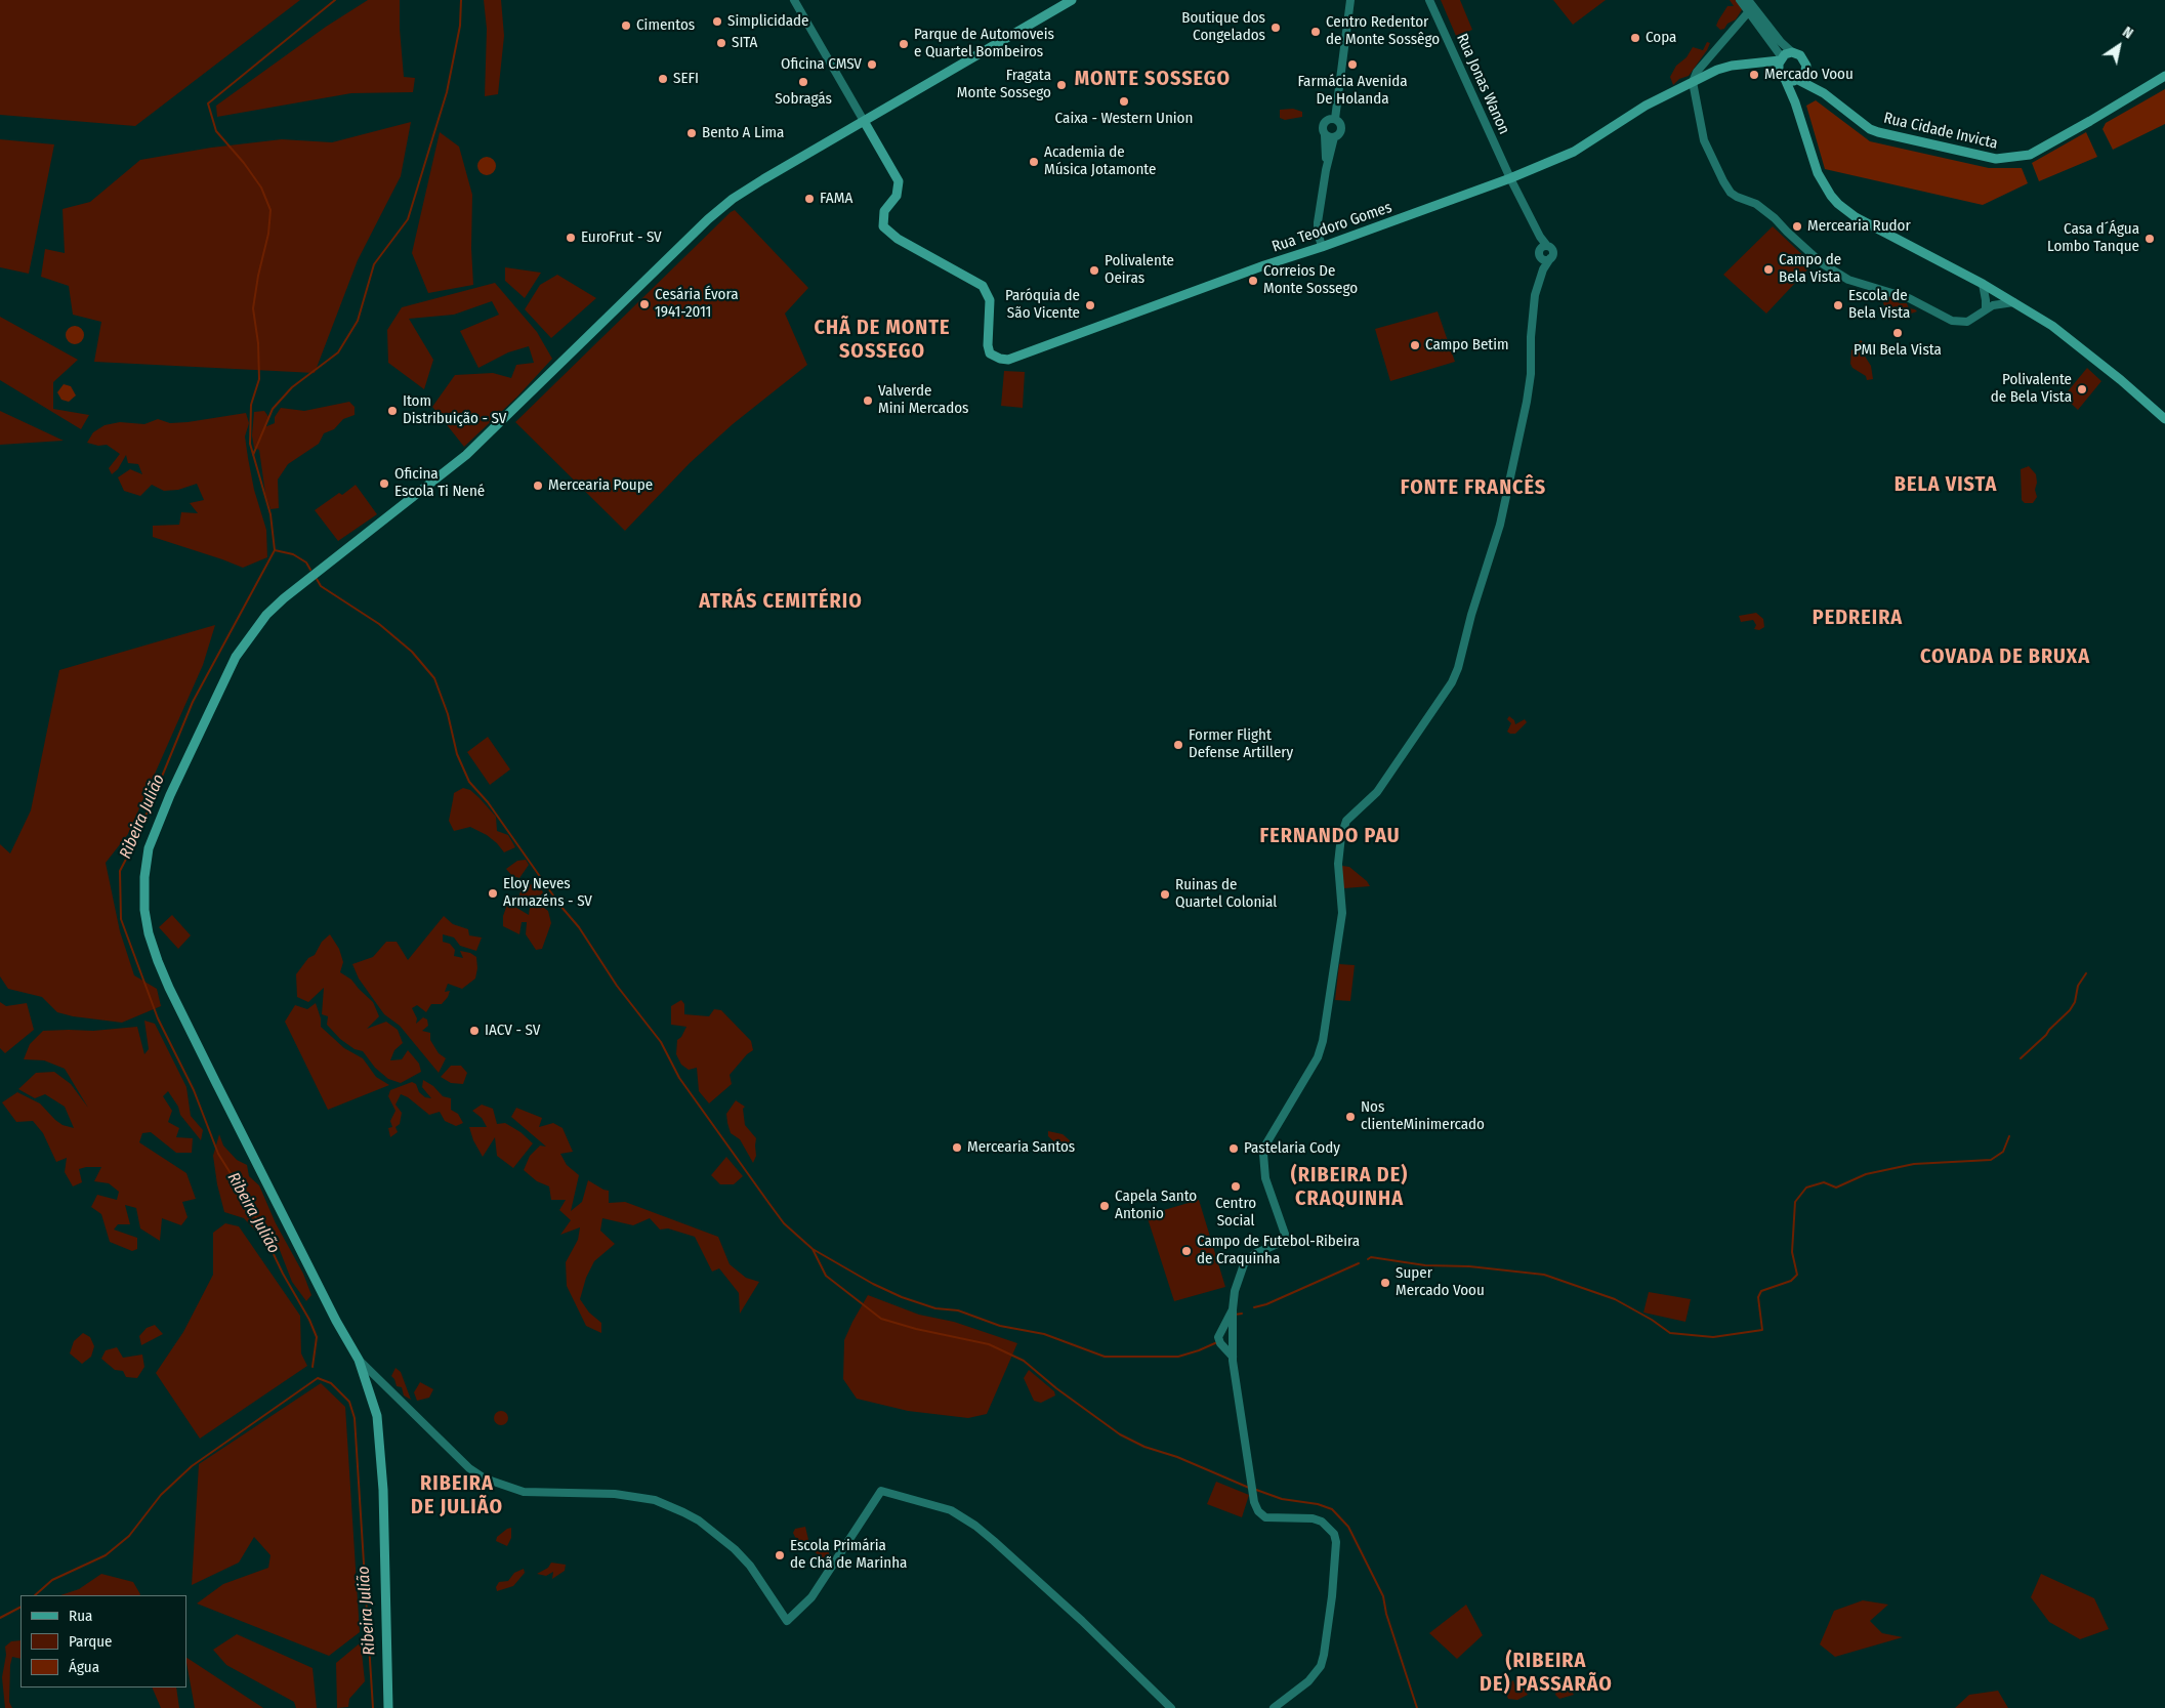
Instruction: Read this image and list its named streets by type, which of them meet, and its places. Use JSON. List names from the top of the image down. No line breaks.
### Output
{"streets":{"main road":["Rua Cidade Invicta","Rua Teodoro Gomes"],"street":["Rua Jonas Wanon"]},"crossings":[["Rua Jonas Wanon","Rua Teodoro Gomes"],["Rua Cidade Invicta","Rua Teodoro Gomes"]],"districts":["MONTE SOSSEGO","CHÃ DE MONTE SOSSEGO","BELA VISTA","FONTE FRANCÊS","ATRÁS CEMITÉRIO","PEDREIRA","COVADA DE BRUXA","FERNANDO PAU","(RIBEIRA DE) CRAQUINHA","RIBEIRA DE JULIÃO","(RIBEIRA DE) PASSARÃO"],"water":["Ribeira Julião"],"places":["Simplicidade","Cimentos","Boutique dos Congelados","Centro Redentor de Monte Sossêgo","Copa","SITA","Parque de Automoveis e Quartel Bombeiros","Oficina CMSV","Farmácia Avenida De Holanda","Mercado Voou","SEFI","Sobragás","Fragata Monte Sossego","Caixa - Western Union","Bento A Lima","Academia de Música Jotamonte","FAMA","Mercearia Rudor","EuroFrut - SV","Casa d´Água Lombo Tanque","Campo de Bela Vista","Polivalente Oeiras","Correios De Monte Sossego","Cesária Évora 1941-2011","Paróquia de São Vicente","Escola de Bela Vista","PMI Bela Vista","Campo Betim","Polivalente de Bela Vista","Valverde Mini Mercados","Itom Distribuição - SV","Oficina Escola Ti Nené","Mercearia Poupe","Former Flight Defense Artillery","Eloy Neves Armazéns - SV","Ruinas de Quartel Colonial","IACV - SV","Nos clienteMinimercado","Mercearia Santos","Pastelaria Cody","Centro Social","Capela Santo Antonio","Campo de Futebol-Ribeira de Craquinha","Super Mercado Voou","Escola Primária de Chã de Marinha"],"legend":["Rua","Parque","Água"],"north":"top right"}
